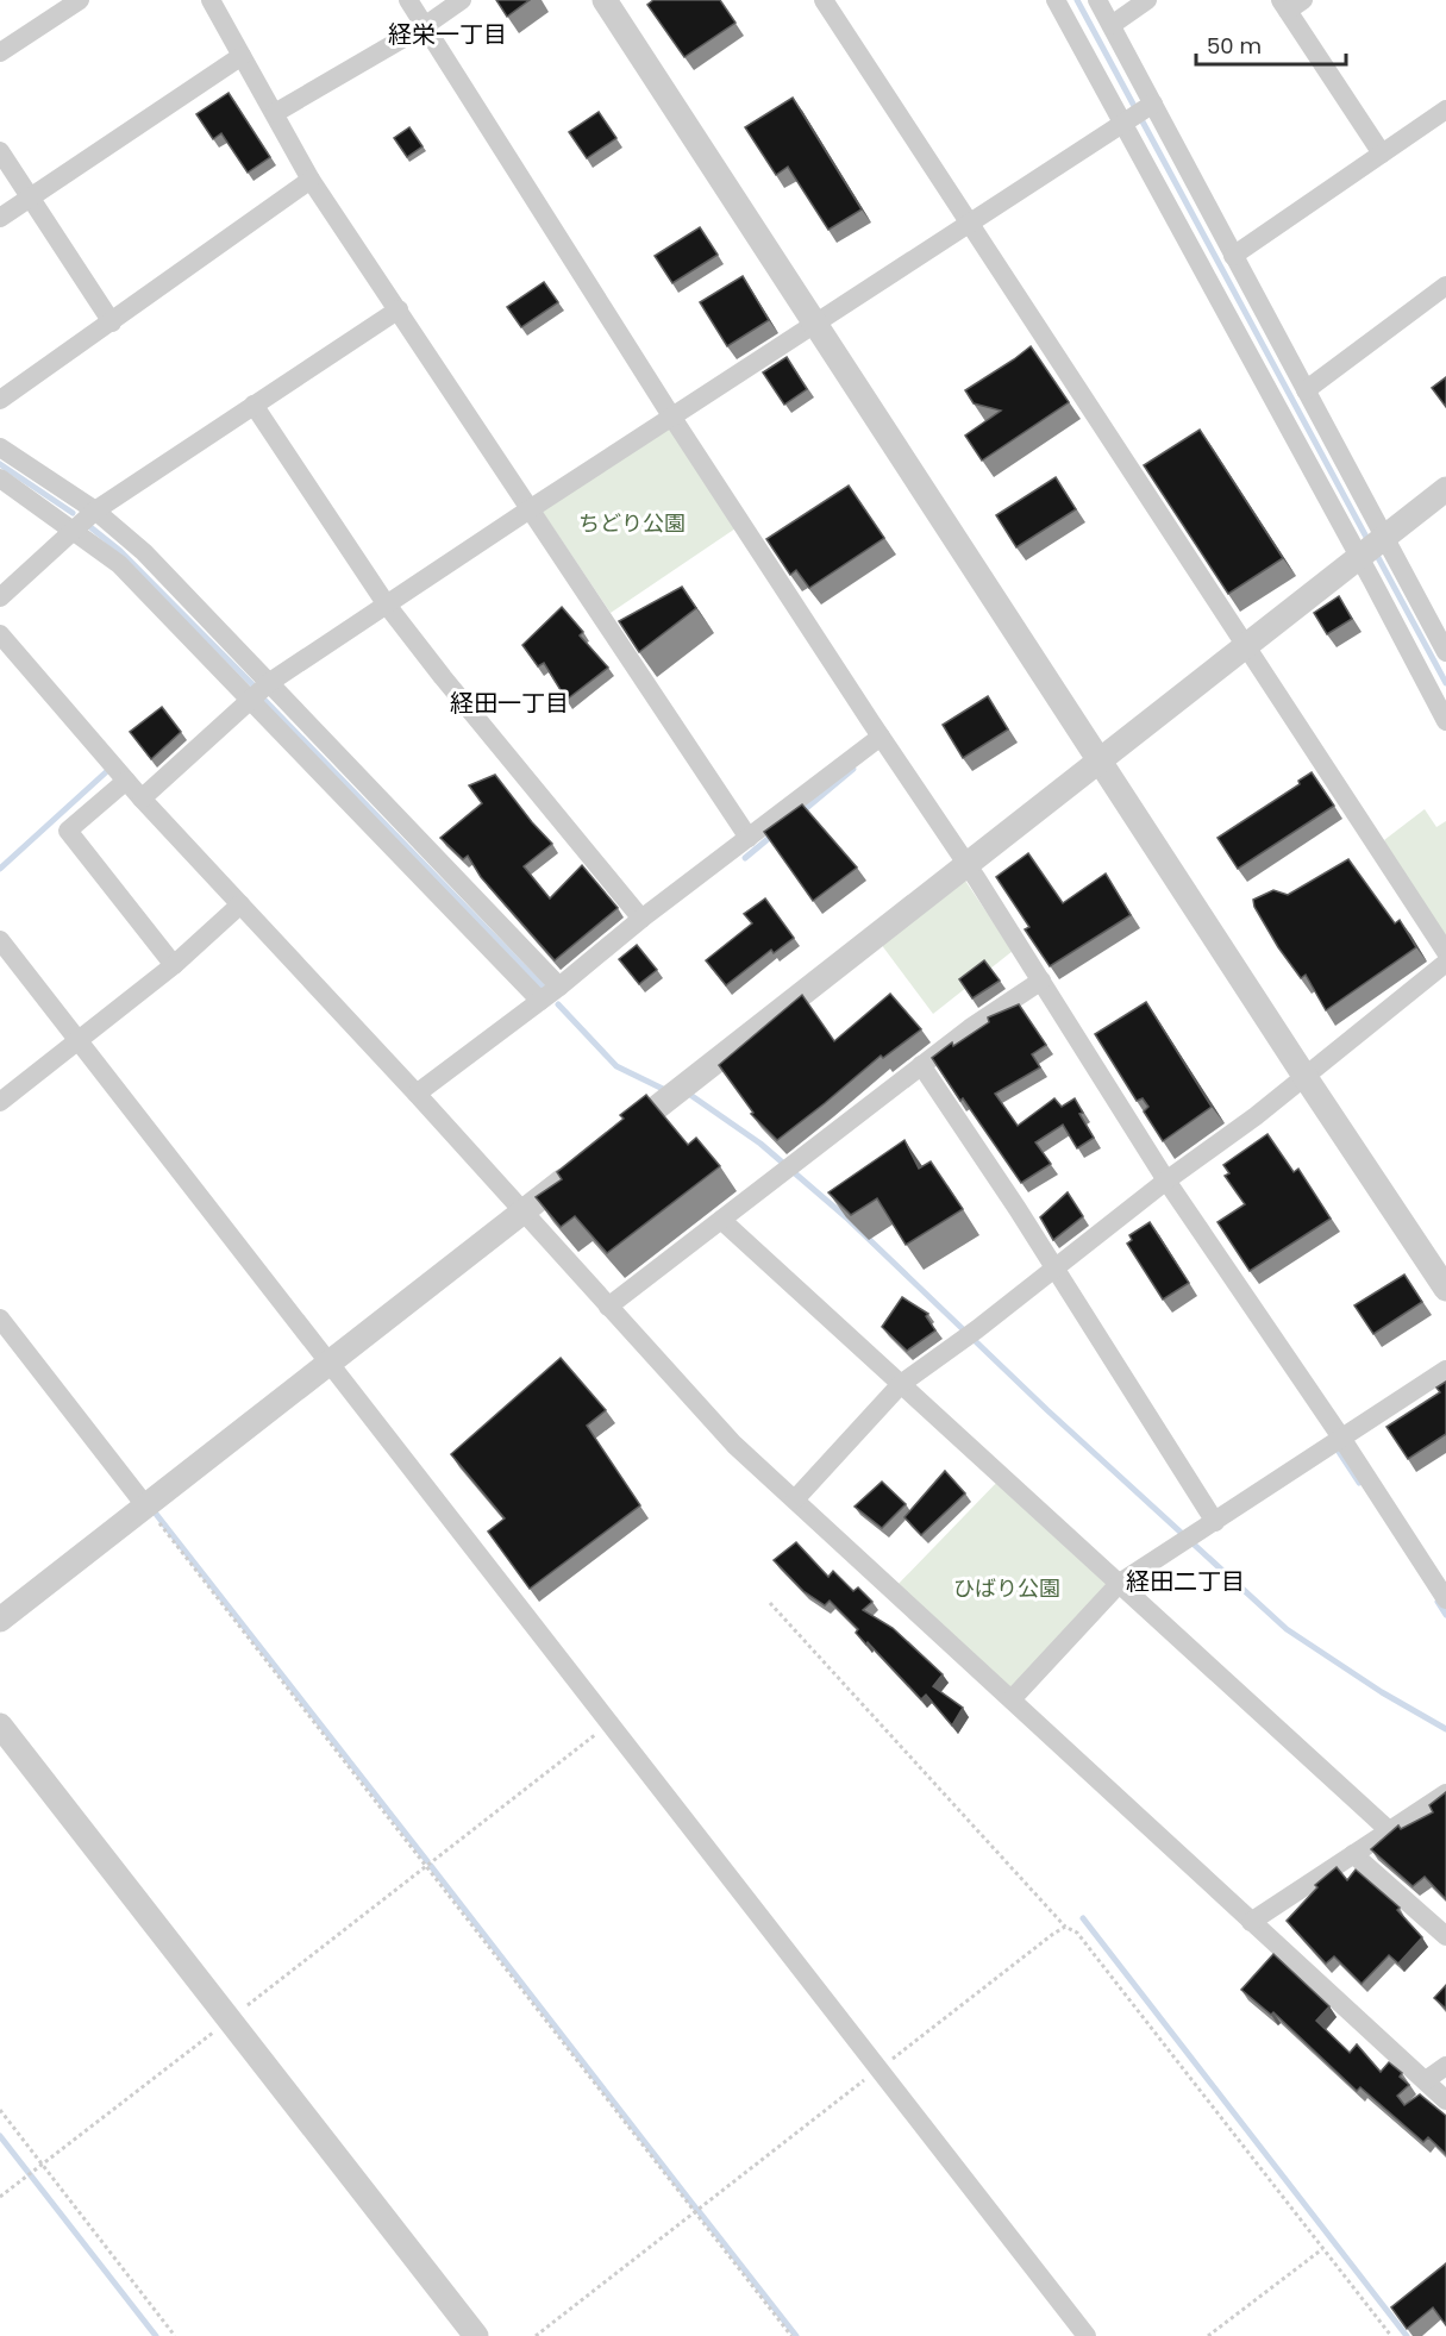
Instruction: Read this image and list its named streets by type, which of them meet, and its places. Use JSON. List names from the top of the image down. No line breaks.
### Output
{"districts":["経栄一丁目","経田一丁目","経田二丁目"],"parks":["ちどり公園","ひばり公園"],"scale_bar":"50 m"}
